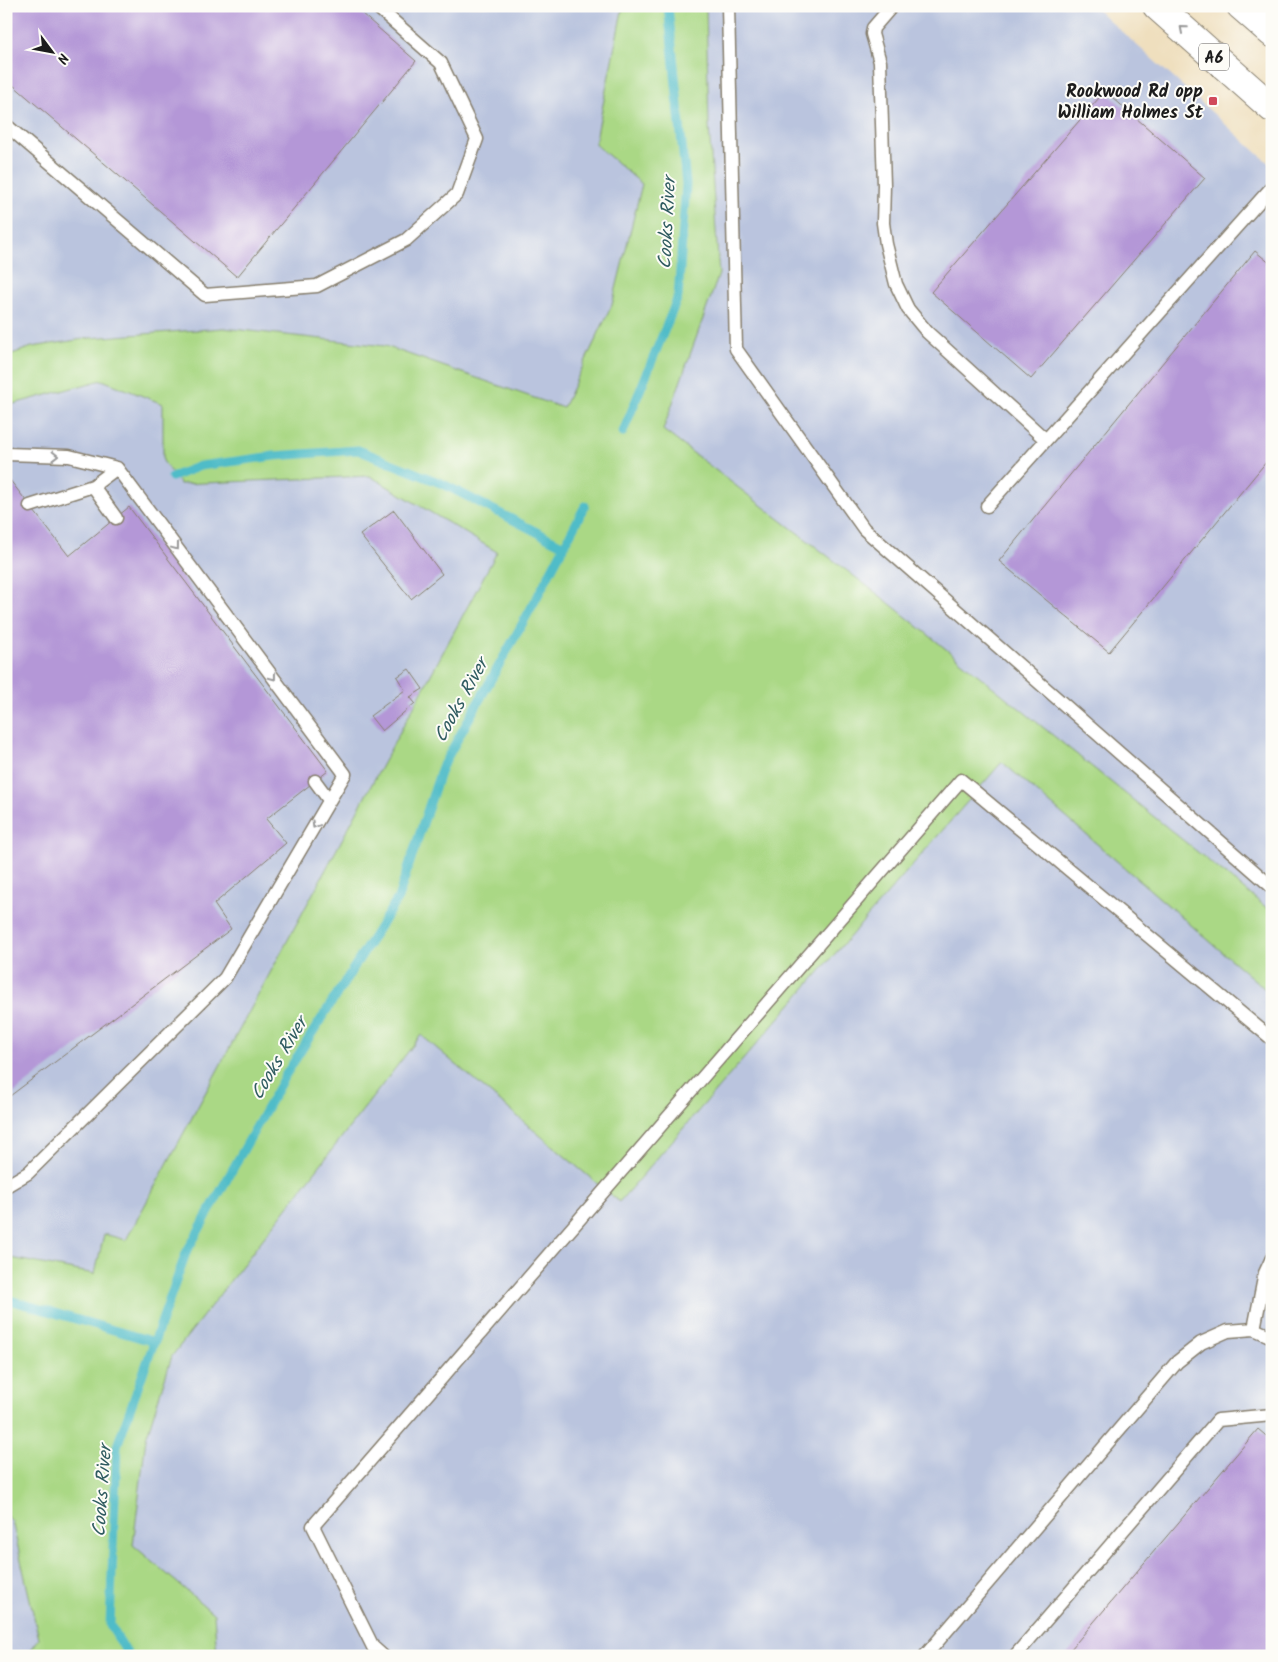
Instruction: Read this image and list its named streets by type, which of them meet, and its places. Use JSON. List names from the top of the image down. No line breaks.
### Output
{"streets":{"highway":["A6"]},"water":["Cooks River"],"places":{"transit":["Rookwood Rd opp William Holmes St"]},"north":"bottom right"}
